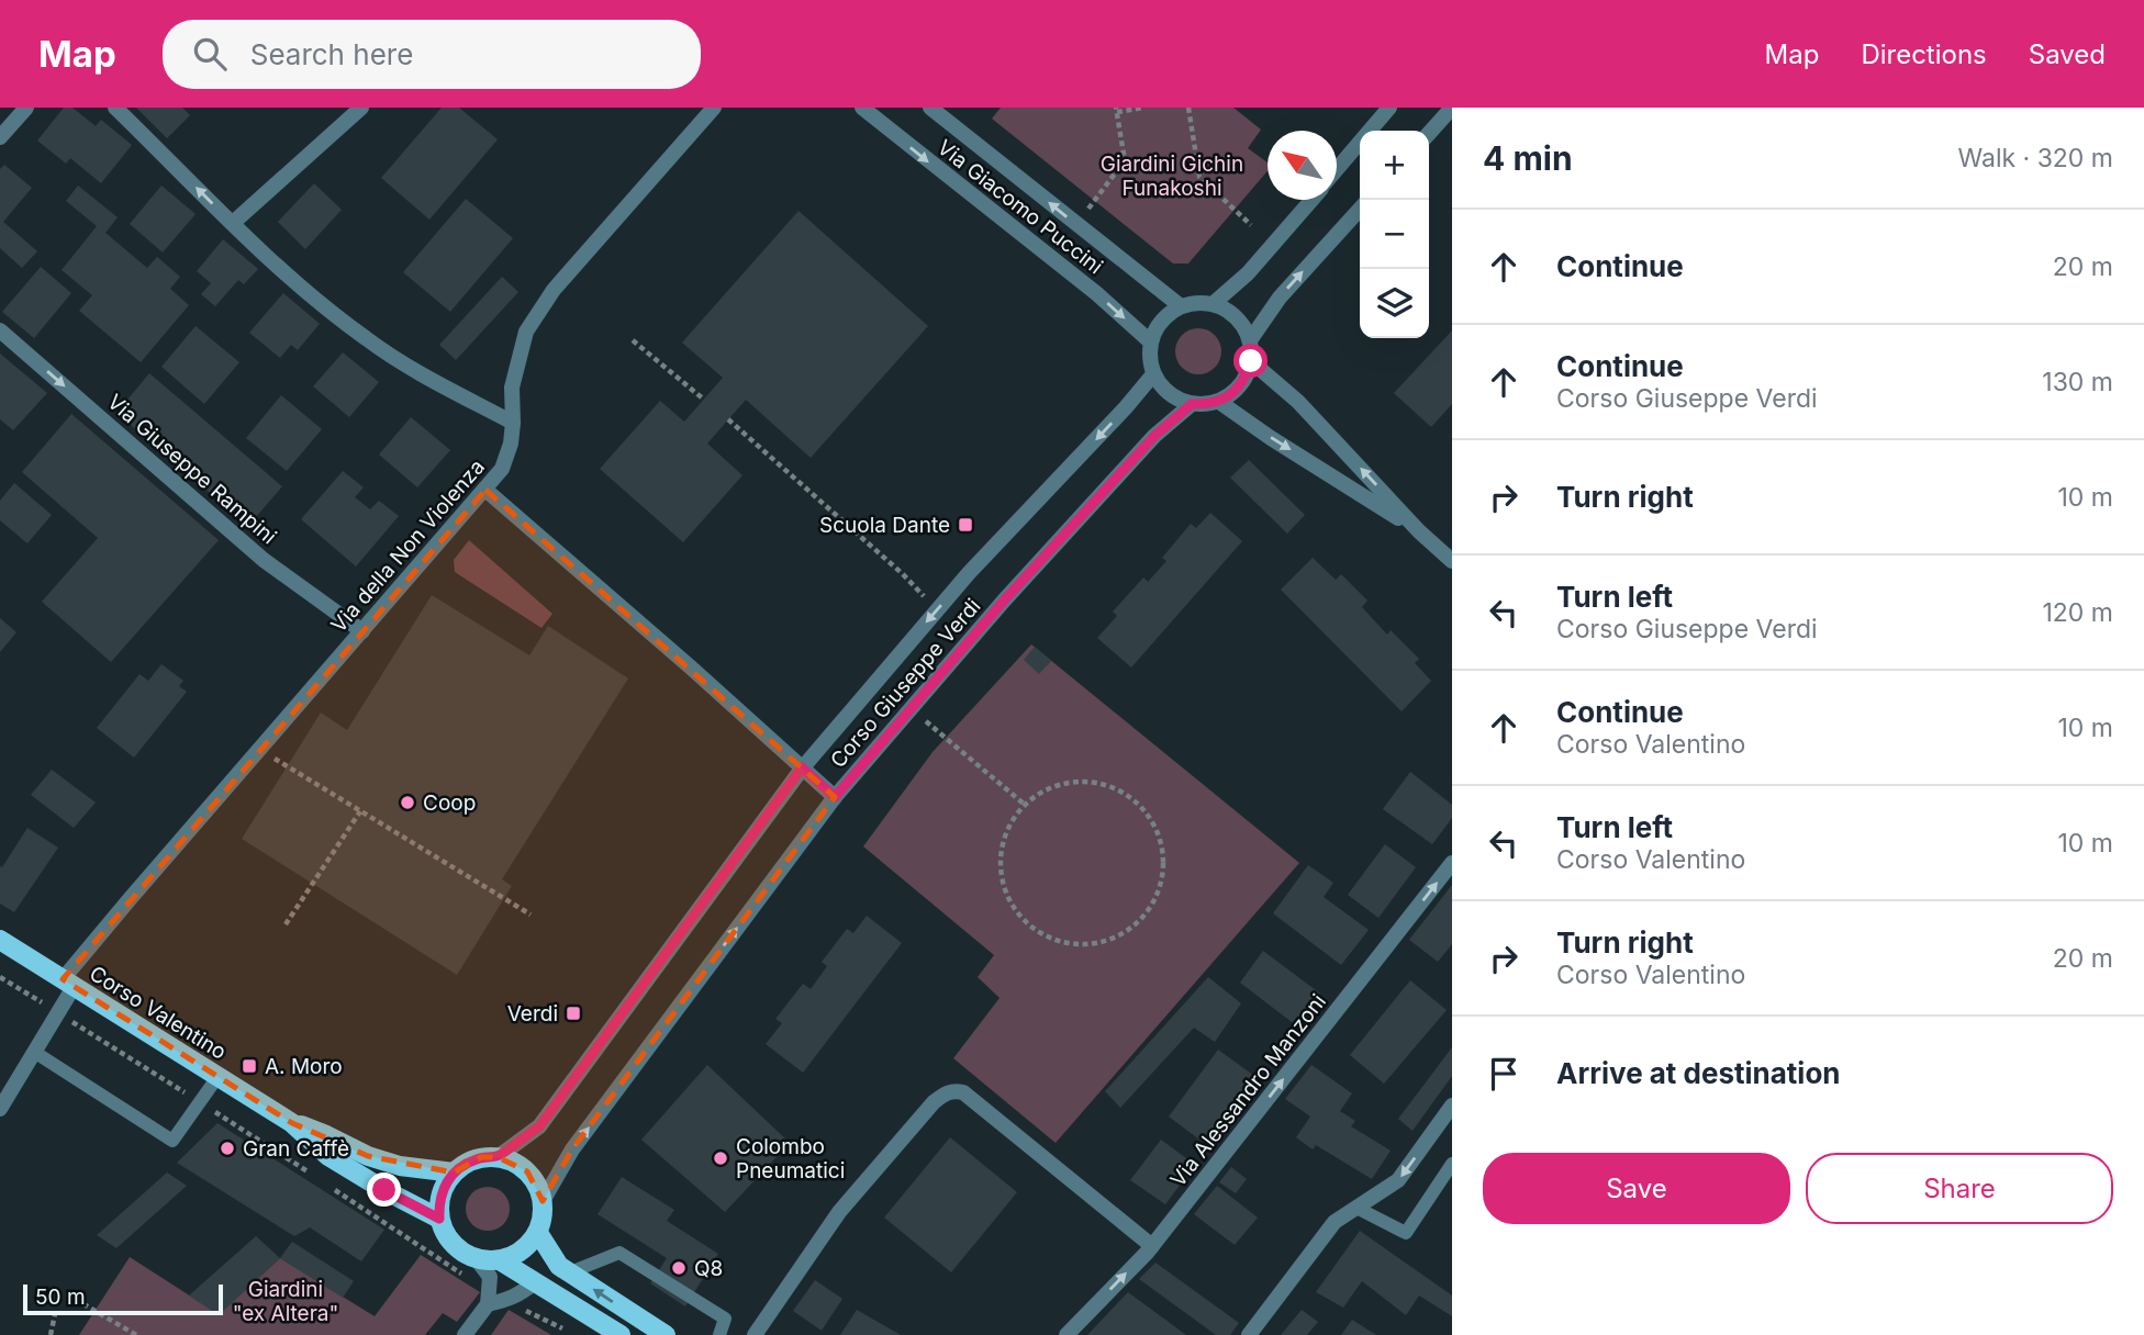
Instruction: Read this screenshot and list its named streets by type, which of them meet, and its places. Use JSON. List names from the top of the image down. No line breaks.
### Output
{"streets":{"main road":["Corso Valentino"],"street":["Via Giacomo Puccini","Via Giuseppe Rampini","Via della Non Violenza","Corso Giuseppe Verdi","Via Alessandro Manzoni"]},"crossings":[["Via Giacomo Puccini","Corso Giuseppe Verdi"],["Via Giuseppe Rampini","Via della Non Violenza"],["Via della Non Violenza","Corso Valentino"],["Corso Giuseppe Verdi","Corso Valentino"]],"one_way":["Via Giuseppe Rampini","Via Alessandro Manzoni"],"parks":["Giardini Gichin Funakoshi","Giardini \"ex Altera\""],"places":{"transit":["Scuola Dante","Verdi","A. Moro"],"other":["Coop","Gran Caffè","Colombo Pneumatici","Q8"]},"scale_bar":"50 m","north":"top left","page":{"header":"Map","search":"Search here","nav":["Map","Directions","Saved"],"heading":["4 min","Walk · 320 m"],"map_buttons":["+","−"],"list":[["Continue","20 m"],["Continue","Corso Giuseppe Verdi","130 m"],["Turn right","10 m"],["Turn left","Corso Giuseppe Verdi","120 m"],["Continue","Corso Valentino","10 m"],["Turn left","Corso Valentino","10 m"],["Turn right","Corso Valentino","20 m"],"Arrive at destination"],"buttons":["Save","Share"],"scale":"50 m"}}
